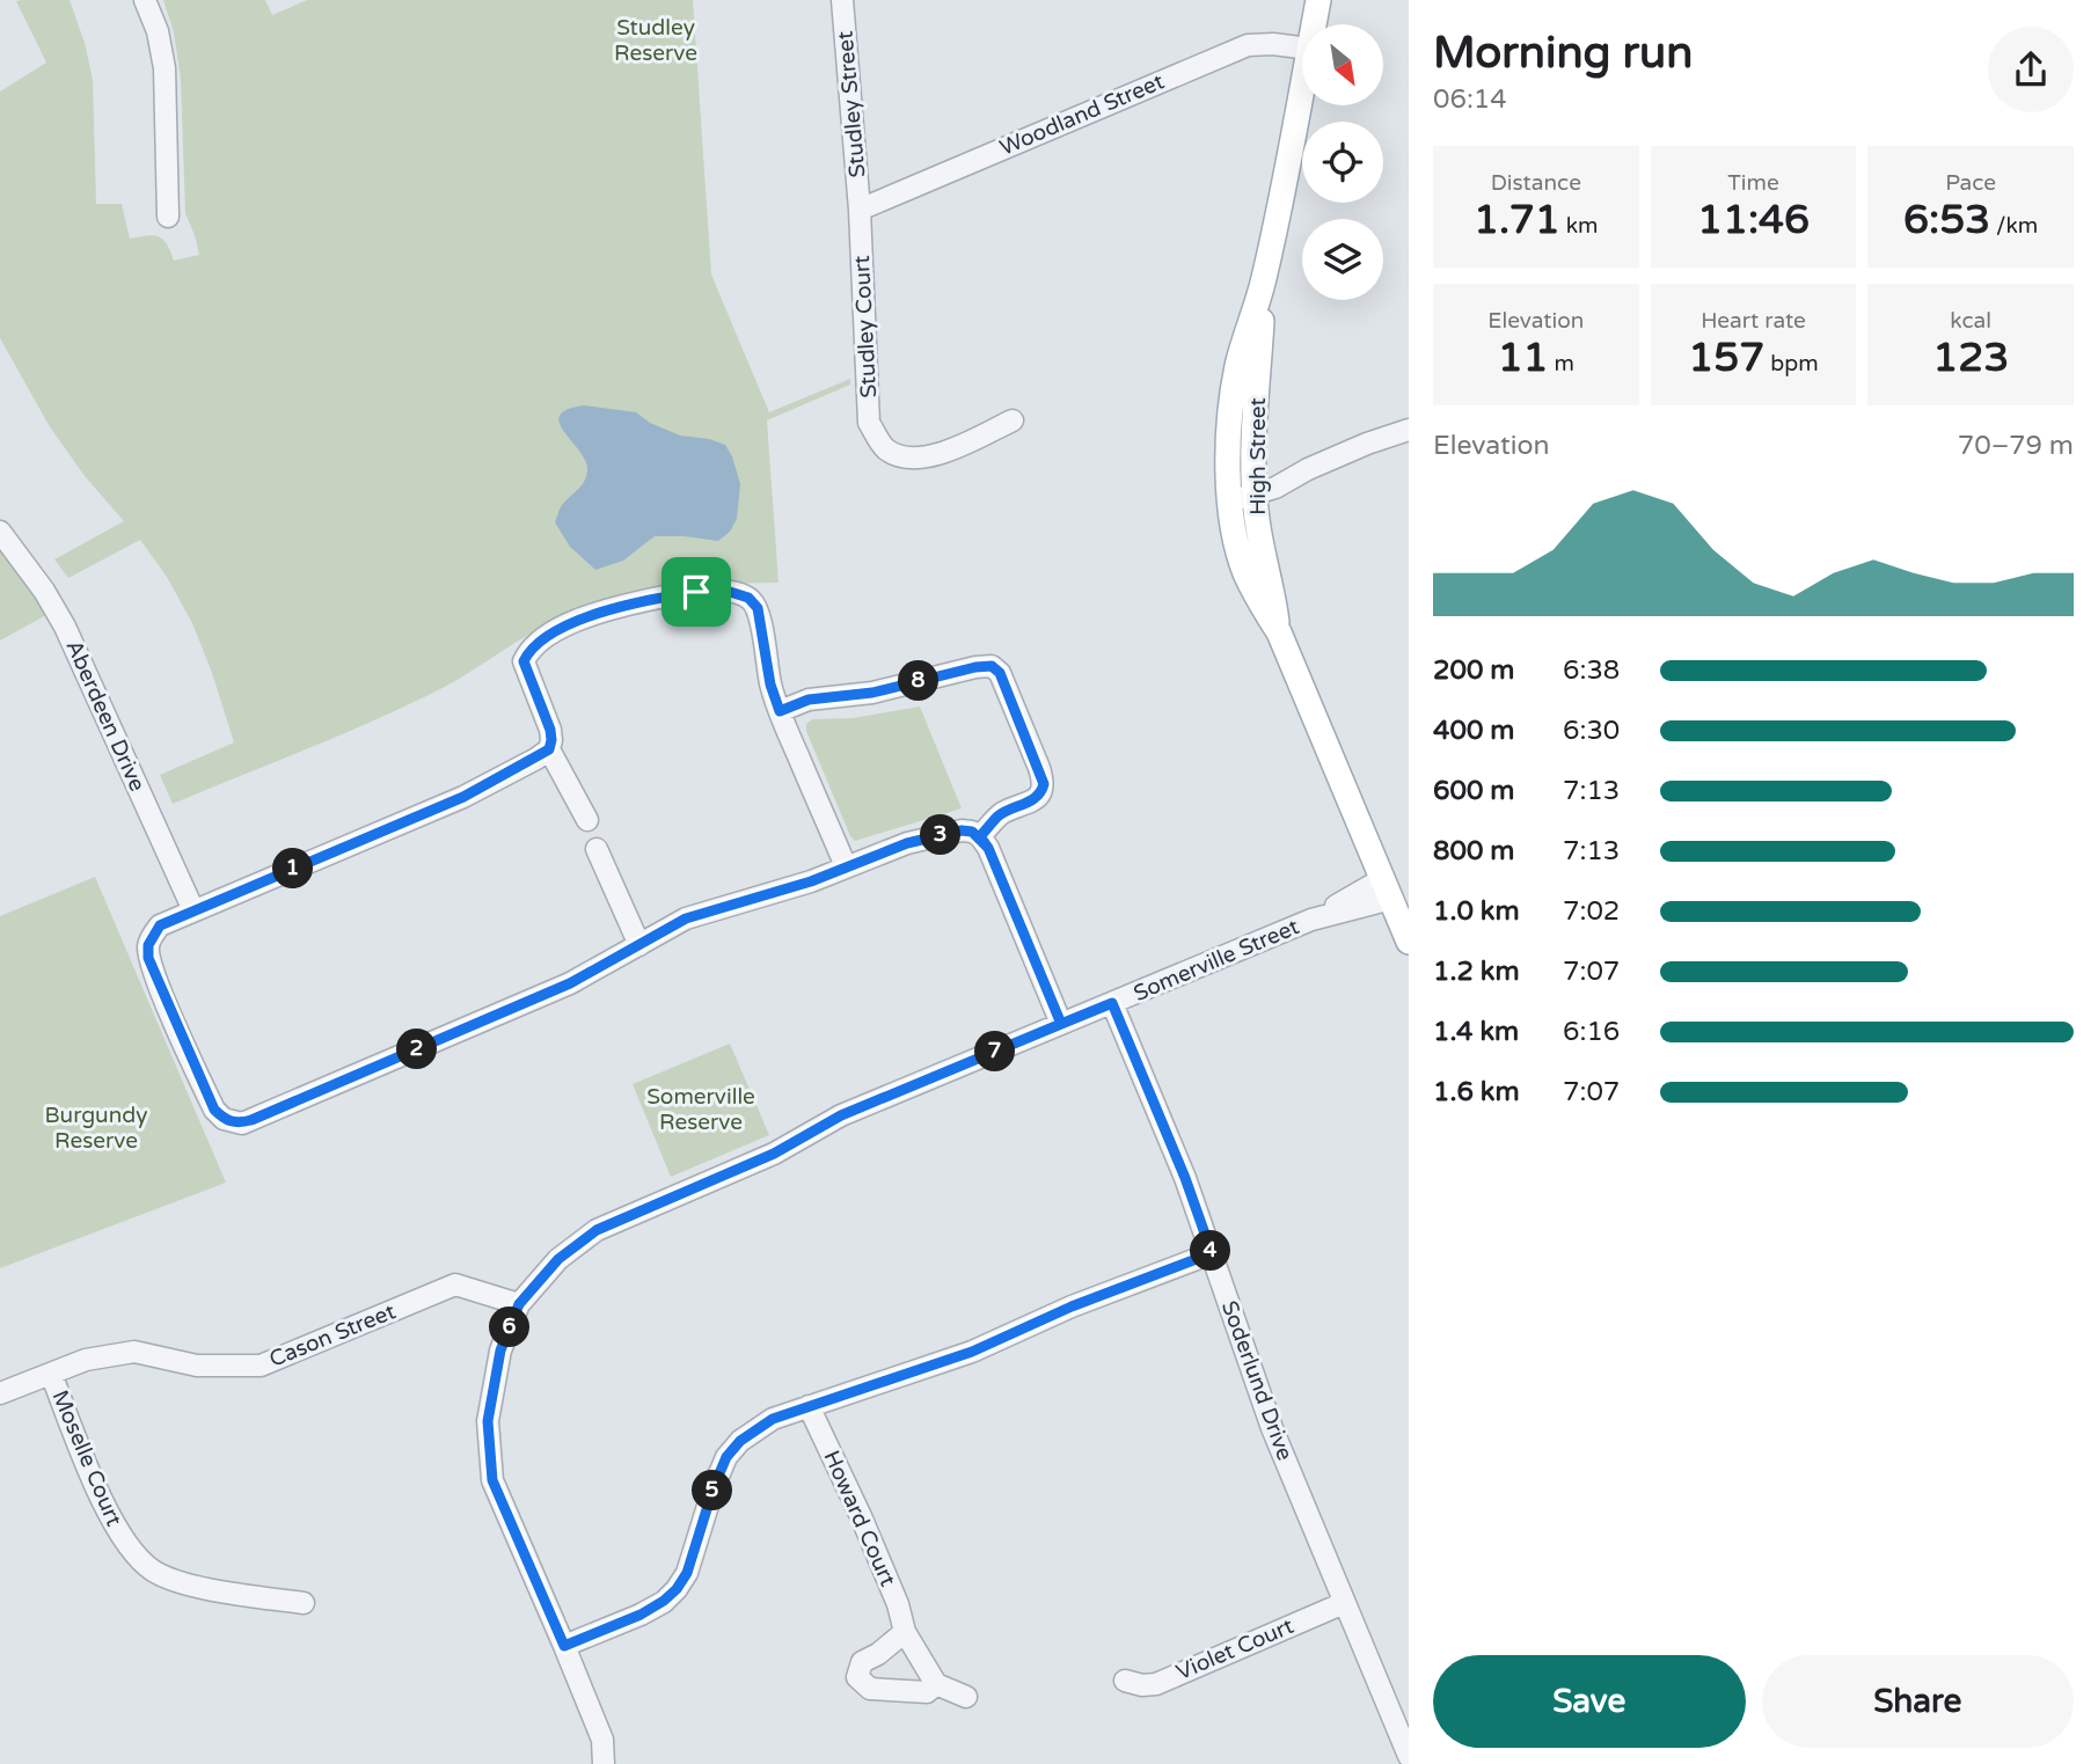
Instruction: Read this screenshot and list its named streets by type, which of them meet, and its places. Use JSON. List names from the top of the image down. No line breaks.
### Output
{"streets":{"main road":["High Street"],"street":["Studley Street","Woodland Street","Studley Court","Aberdeen Drive","Somerville Street","Cason Street","Soderlund Drive","Moselle Court","Howard Court","Violet Court"]},"crossings":[["Studley Street","Woodland Street"],["Studley Street","Studley Court"],["Woodland Street","Studley Court"],["High Street","Somerville Street"],["Somerville Street","Cason Street"],["Somerville Street","Soderlund Drive"],["Cason Street","Moselle Court"],["Soderlund Drive","Violet Court"]],"parks":["Studley Reserve","Somerville Reserve","Burgundy Reserve"],"north":"bottom right","page":{"heading":["Morning run","06:14"],"stats":[["Distance","1.71 km"],["Time","11:46"],["Pace","6:53 /km"],["Elevation","11 m"],["Heart rate","157 bpm"],["kcal","123"]],"chart":["Elevation","70–79 m"],"list":[{"name":"200 m","note":"6:38"},{"name":"400 m","note":"6:30"},{"name":"600 m","note":"7:13"},{"name":"800 m","note":"7:13"},{"name":"1.0 km","note":"7:02"},{"name":"1.2 km","note":"7:07"},{"name":"1.4 km","note":"6:16"},{"name":"1.6 km","note":"7:07"}],"pins":["8","3","1","2","7","4","6","5"],"buttons":["Save","Share"]}}
